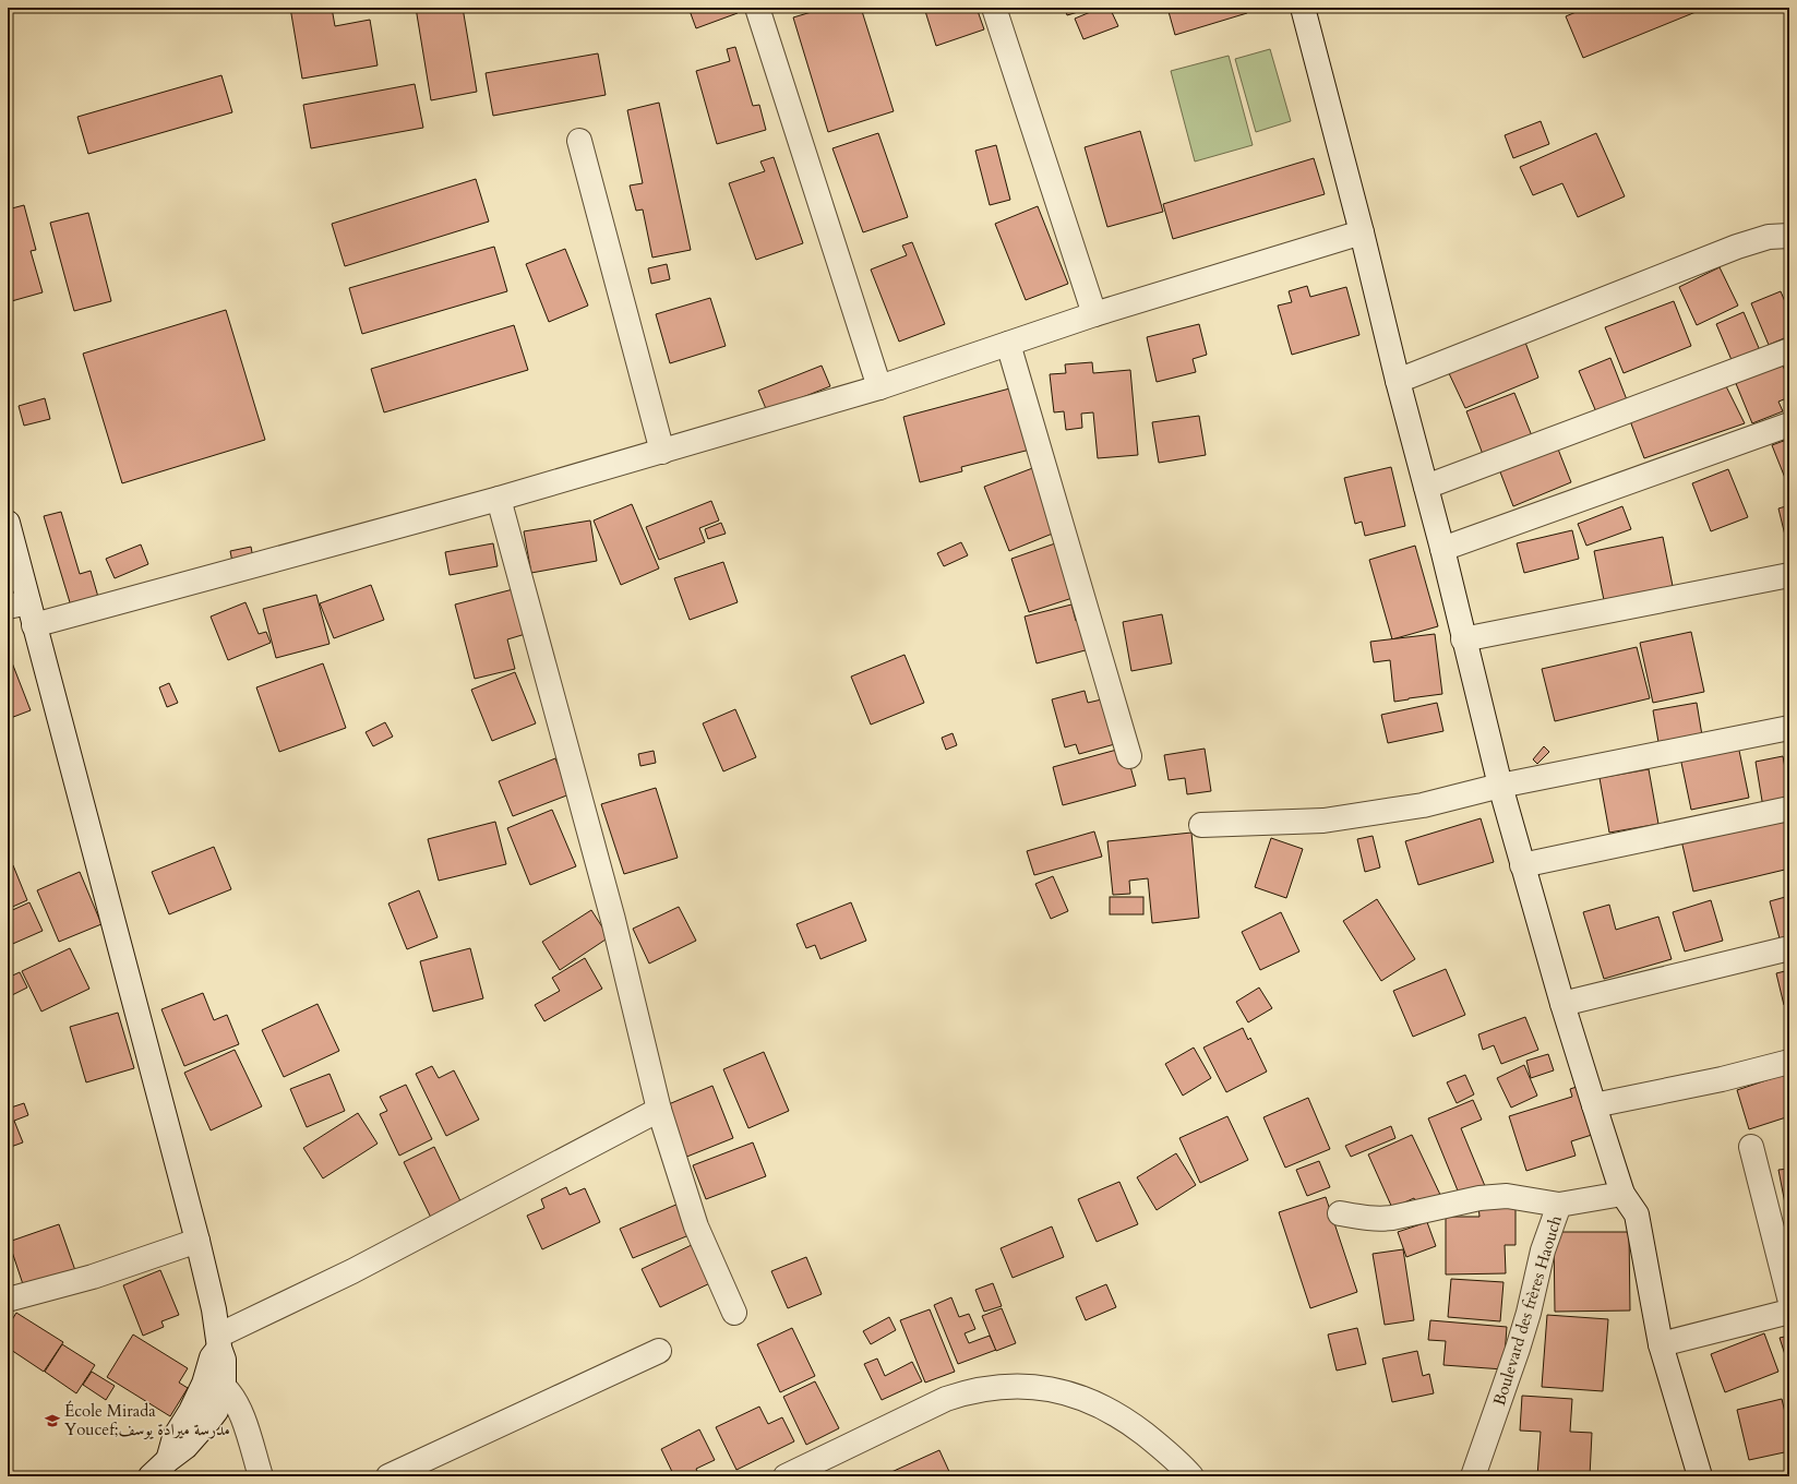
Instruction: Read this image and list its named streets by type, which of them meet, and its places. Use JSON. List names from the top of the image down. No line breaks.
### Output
{"streets":{"street":["Boulevard des frères Haouch"]},"places":{"school or university":["École Mirada Youcef;مدرسة ميرادة يوسف"]}}
